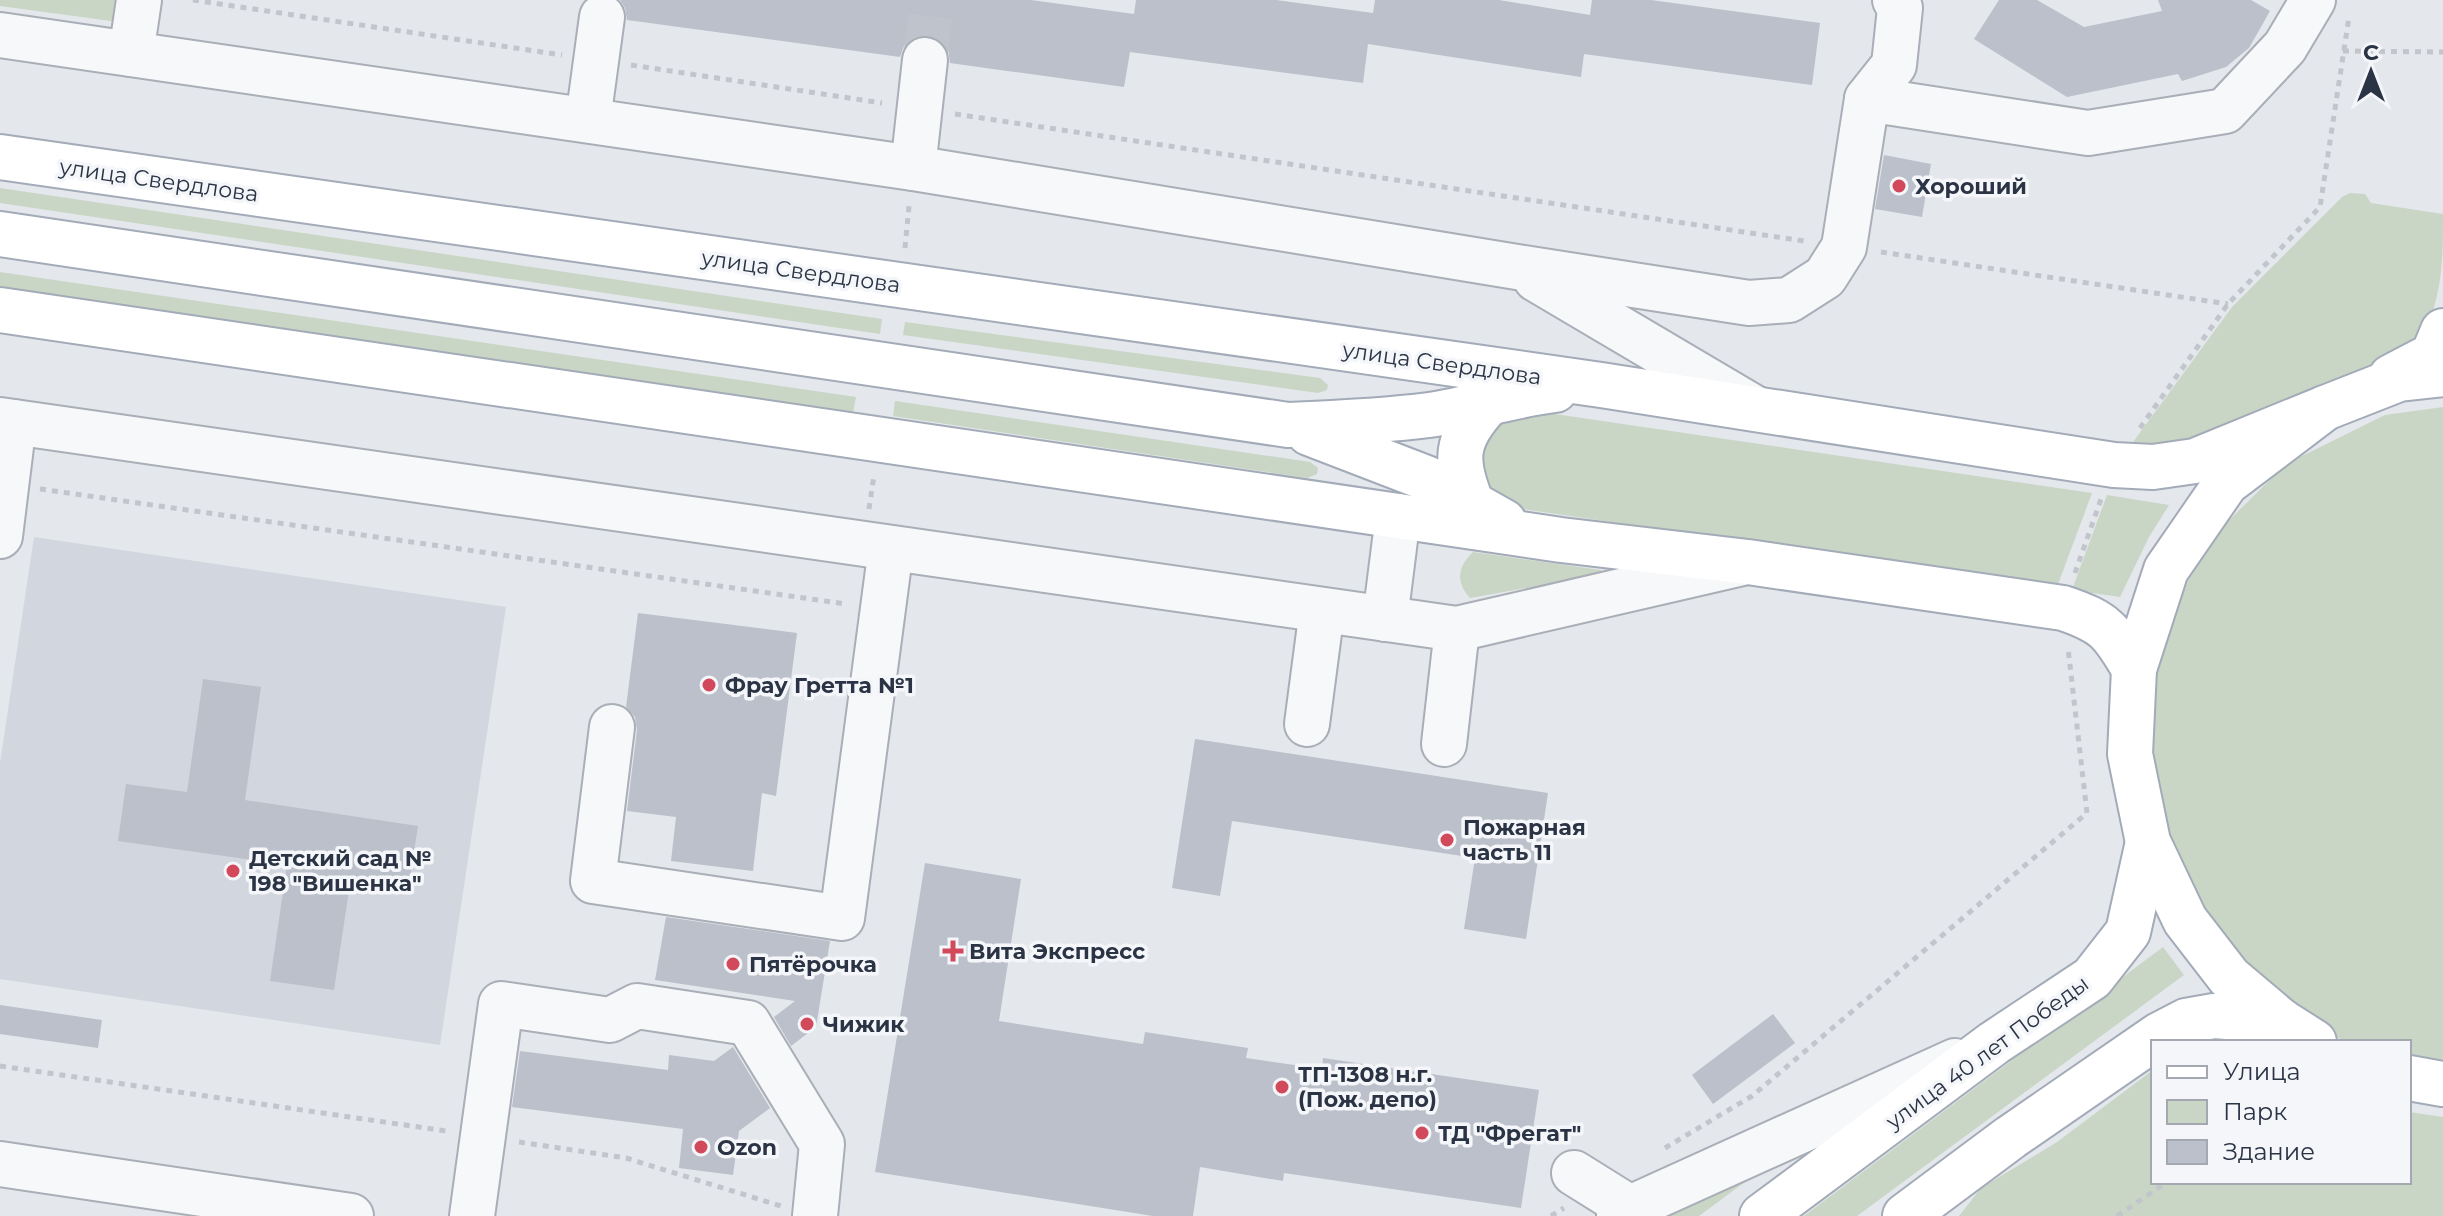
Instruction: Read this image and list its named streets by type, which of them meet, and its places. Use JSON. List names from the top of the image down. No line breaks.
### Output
{"streets":{"main road":["улица Свердлова","улица 40 лет Победы"]},"places":{"other":["Хороший","Фрау Гретта №1","Пожарная часть 11","Детский сад № 198 \"Вишенка\"","Пятёрочка","Чижик","ТП-1308 н.г. (Пож. депо)","ТД \"Фрегат\"","Ozon"],"health":["Вита Экспресс"]},"legend":["Улица","Парк","Здание"],"north":"top"}
